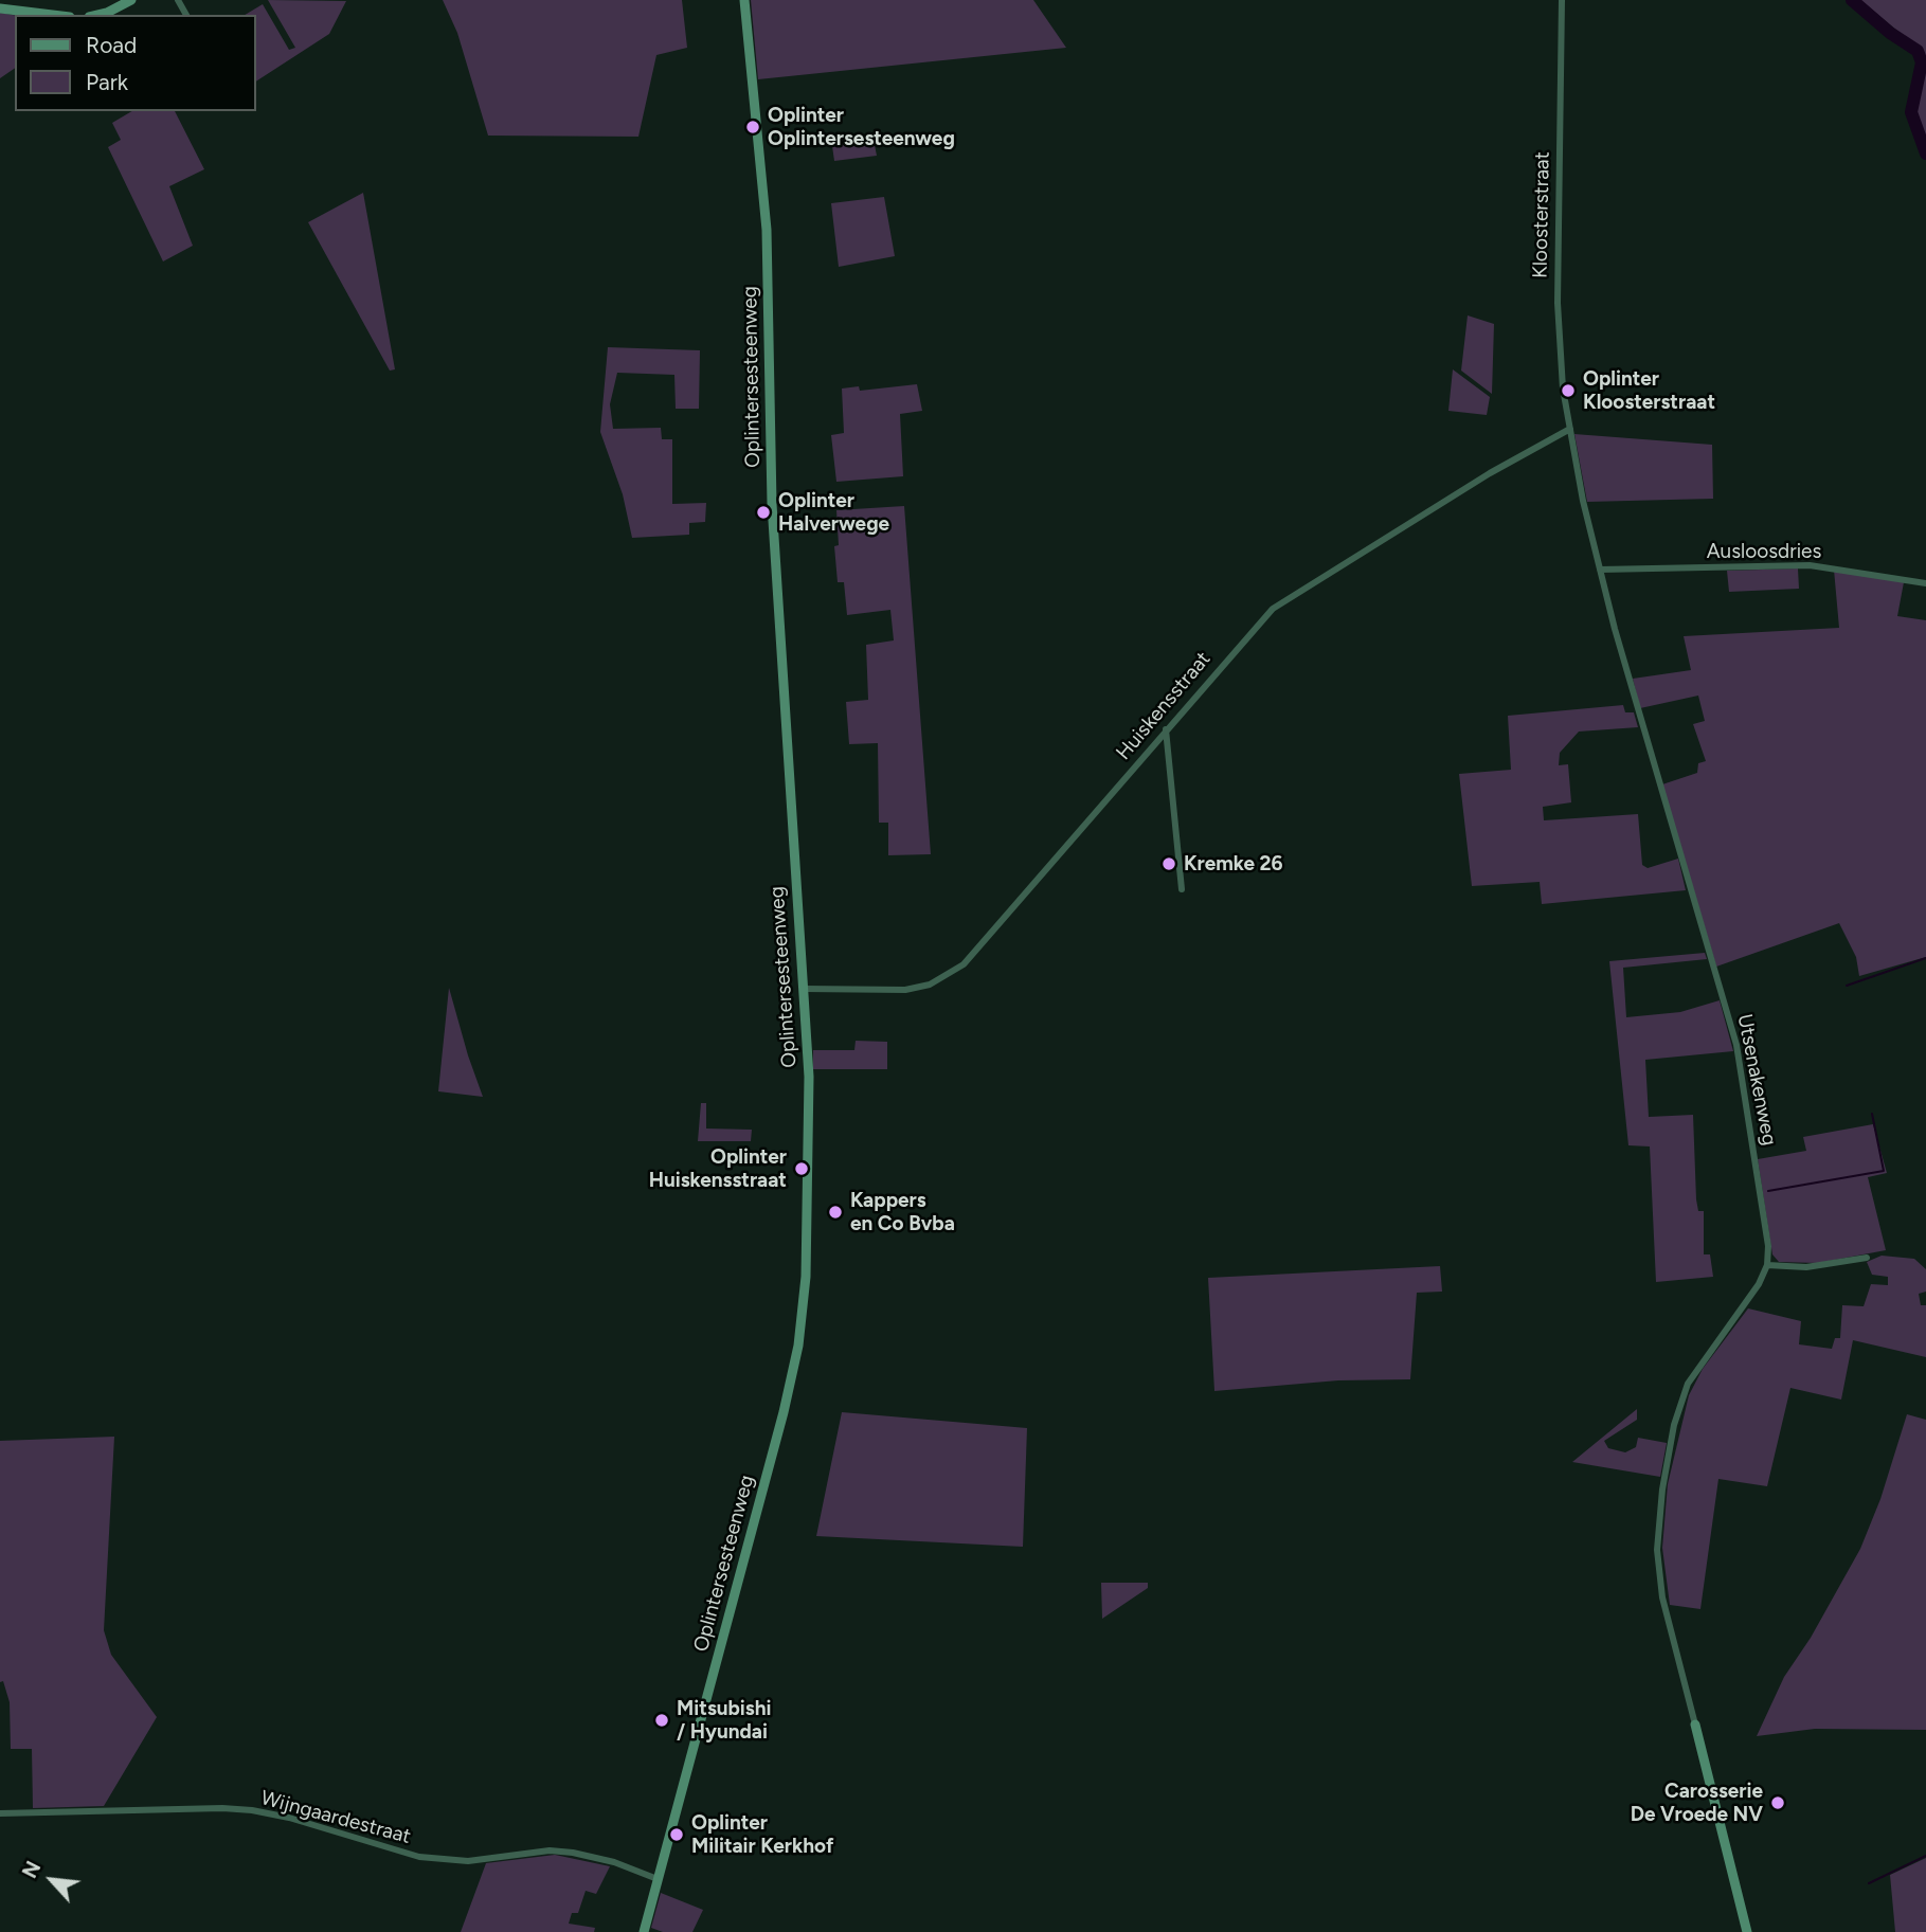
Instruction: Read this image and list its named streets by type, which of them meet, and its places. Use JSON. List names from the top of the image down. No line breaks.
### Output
{"streets":{"street":["Kloosterstraat","Oplintersesteenweg","Ausloosdries","Huiskensstraat","Utsenakenweg","Wijngaardestraat"]},"crossings":[["Kloosterstraat","Huiskensstraat"],["Kloosterstraat","Utsenakenweg"],["Oplintersesteenweg","Huiskensstraat"],["Oplintersesteenweg","Wijngaardestraat"],["Ausloosdries","Utsenakenweg"],["Huiskensstraat","Utsenakenweg"]],"places":["Oplinter Oplintersesteenweg","Oplinter Kloosterstraat","Oplinter Halverwege","Kremke 26","Oplinter Huiskensstraat","Kappers en Co Bvba","Mitsubishi / Hyundai","Carosserie De Vroede NV","Oplinter Militair Kerkhof"],"legend":["Road","Park"],"north":"top left"}
